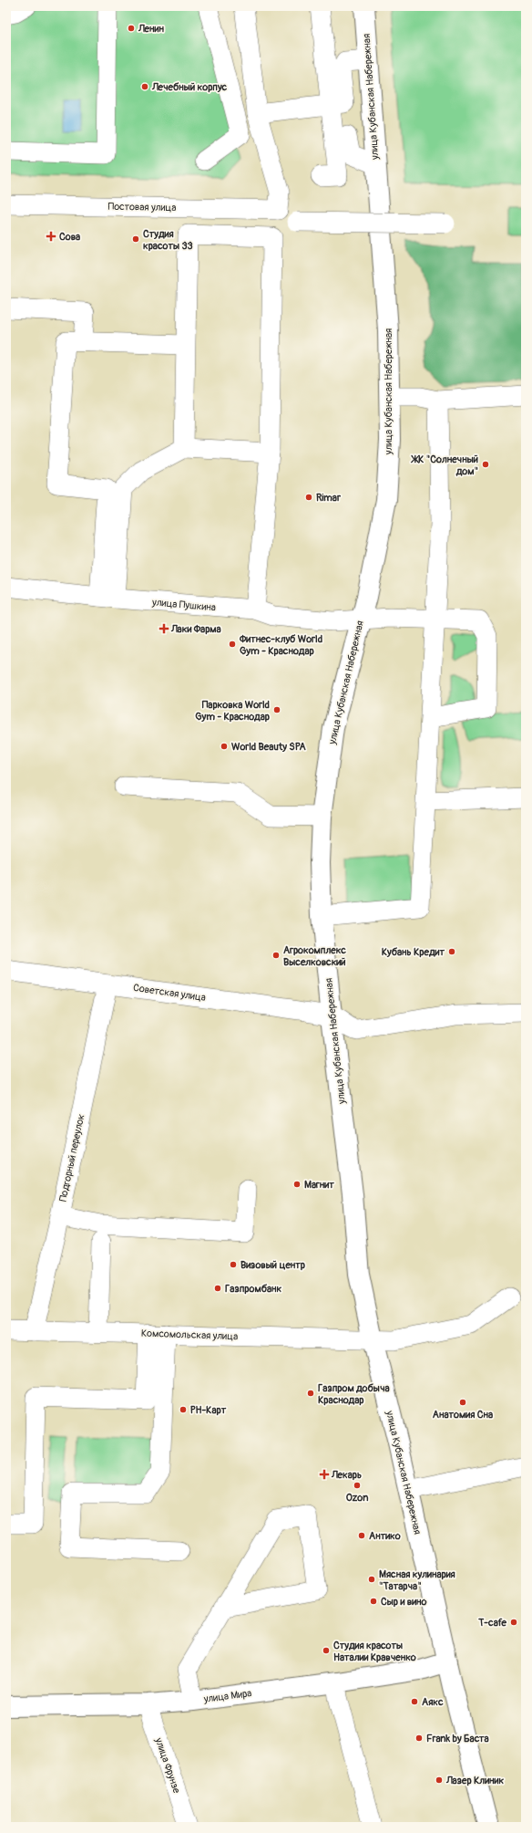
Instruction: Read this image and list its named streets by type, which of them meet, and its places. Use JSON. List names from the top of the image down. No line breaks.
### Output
{"streets":{"main road":["улица Кубанская Набережная","улица Мира"],"street":["Постовая улица","улица Пушкина","Советская улица","Подгорный переулок","Комсомольская улица","улица Фрунзе"]},"crossings":[["улица Кубанская Набережная","улица Пушкина"],["улица Кубанская Набережная","Советская улица"],["улица Кубанская Набережная","Комсомольская улица"],["улица Кубанская Набережная","улица Мира"],["Советская улица","Подгорный переулок"],["Подгорный переулок","Комсомольская улица"],["улица Мира","улица Фрунзе"]],"places":{"other":["Ленин","Лечебный корпус","Студия красоты 33","ЖК \"Солнечный дом\"","Rimar","Фитнес-клуб World Gym - Краснодар","Парковка World Gym - Краснодар","World Beauty SPA","Кубань Кредит","Агрокомплекс Выселковский","Магнит","Визовый центр","Газпромбанк","Газпром добыча Краснодар","Анатомия Сна","РН-Карт","Ozon","Антико","Мясная кулинария \"Татарча\"","Сыр и вино","T-cafe","Студия красоты Наталии Кравченко","Аякс","Frank by Баста","Лазер Клиник"],"health":["Сова","Лаки Фарма","Лекарь"]}}
